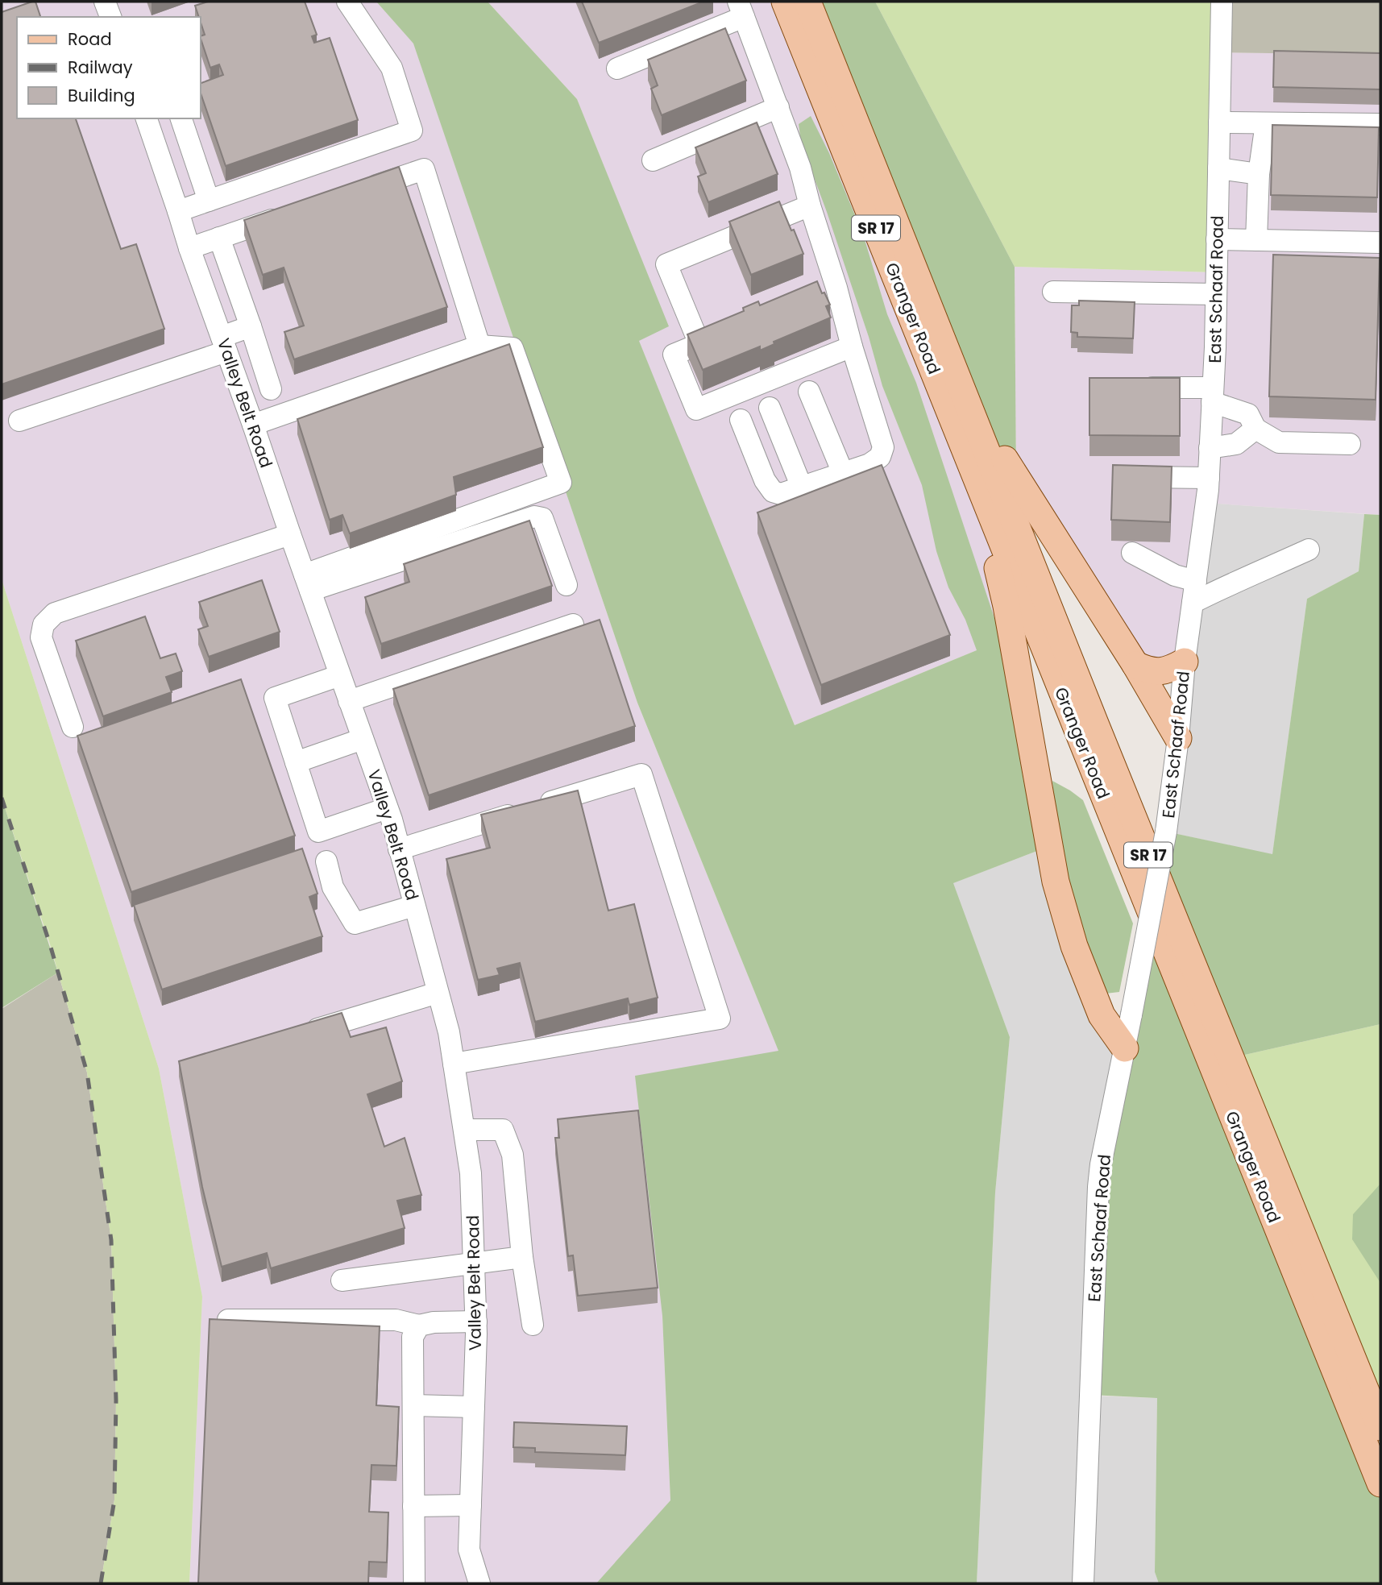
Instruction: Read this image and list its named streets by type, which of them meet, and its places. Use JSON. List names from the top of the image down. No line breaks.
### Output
{"streets":{"main road":["SR 17","Granger Road"],"street":["East Schaaf Road","Valley Belt Road"]},"legend":["Road","Railway","Building"]}
